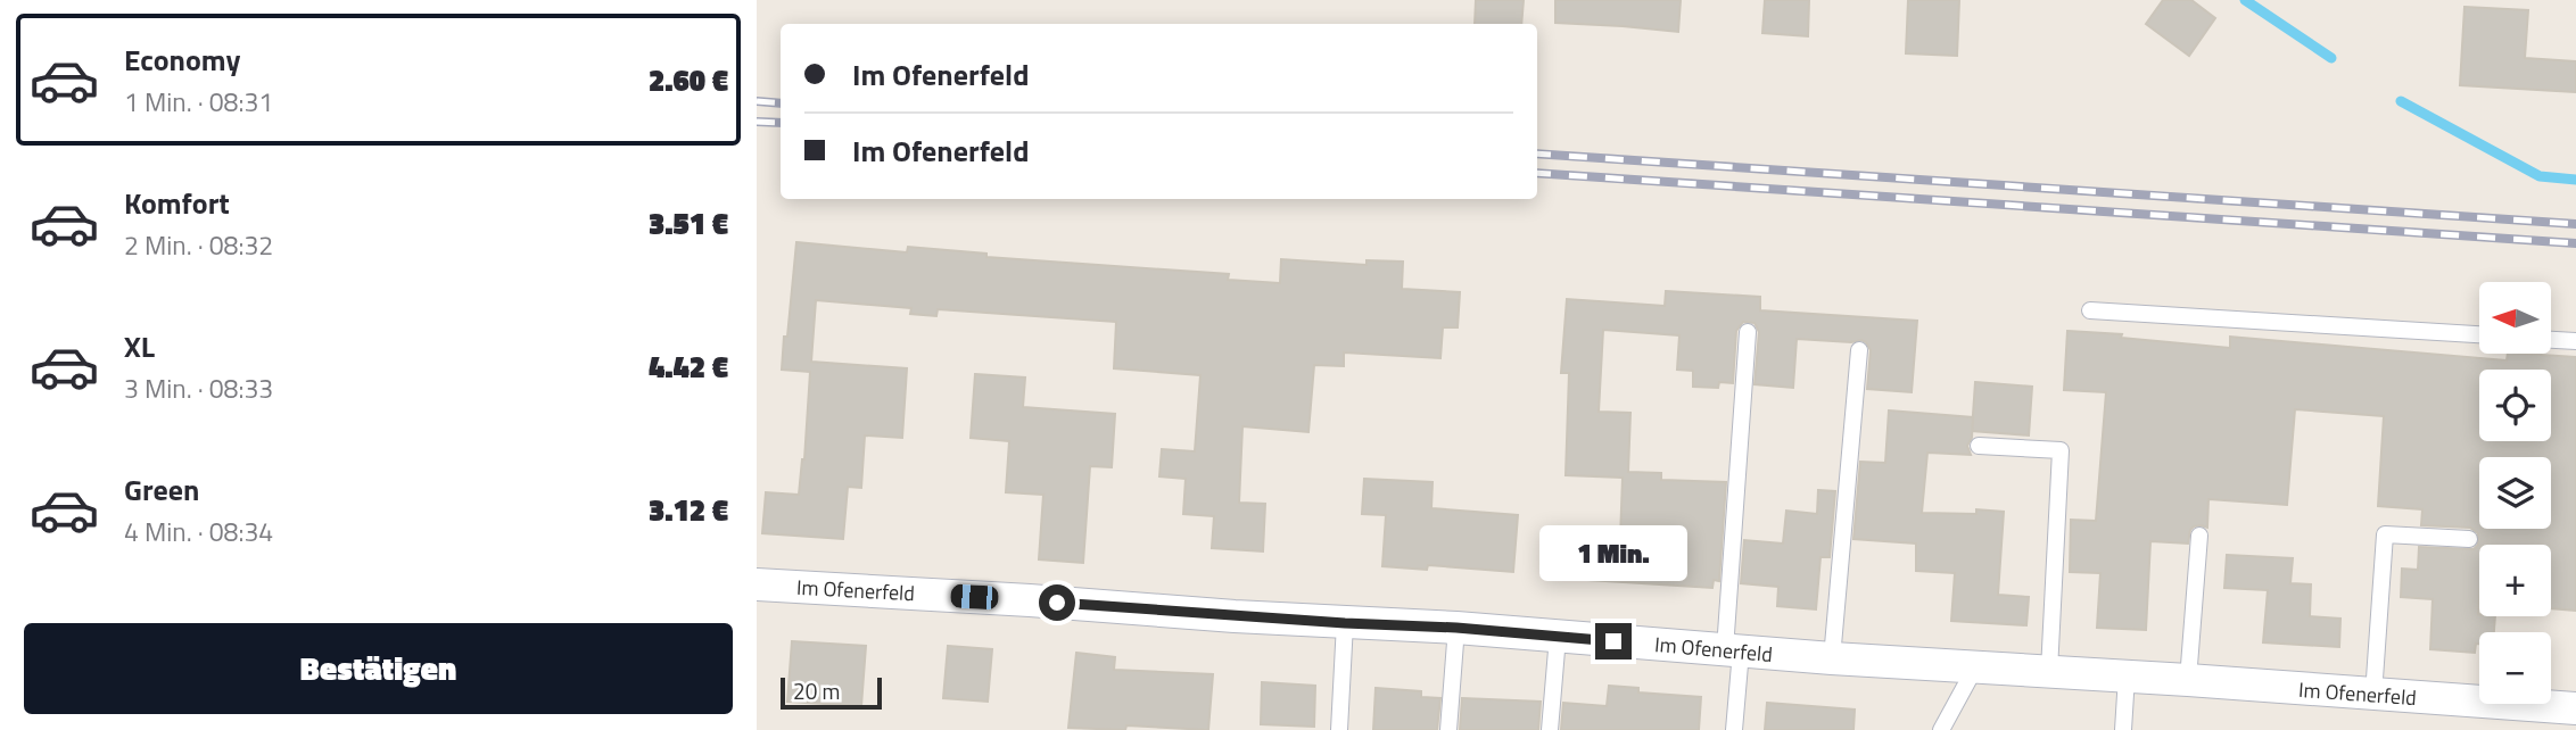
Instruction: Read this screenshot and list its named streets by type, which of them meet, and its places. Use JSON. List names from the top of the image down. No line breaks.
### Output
{"streets":{"street":["Im Ofenerfeld"]},"scale_bar":"20 m","north":"left","page":{"list":[{"name":"Economy","note":"1 Min. · 08:31","value":"2.60 €"},{"name":"Komfort","note":"2 Min. · 08:32","value":"3.51 €"},{"name":"XL","note":"3 Min. · 08:33","value":"4.42 €"},{"name":"Green","note":"4 Min. · 08:34","value":"3.12 €"}],"banner":["Im Ofenerfeld","Im Ofenerfeld"],"map_buttons":["+","−"],"bubble":"1 Min.","buttons":"Bestätigen","scale":"20 m"}}
